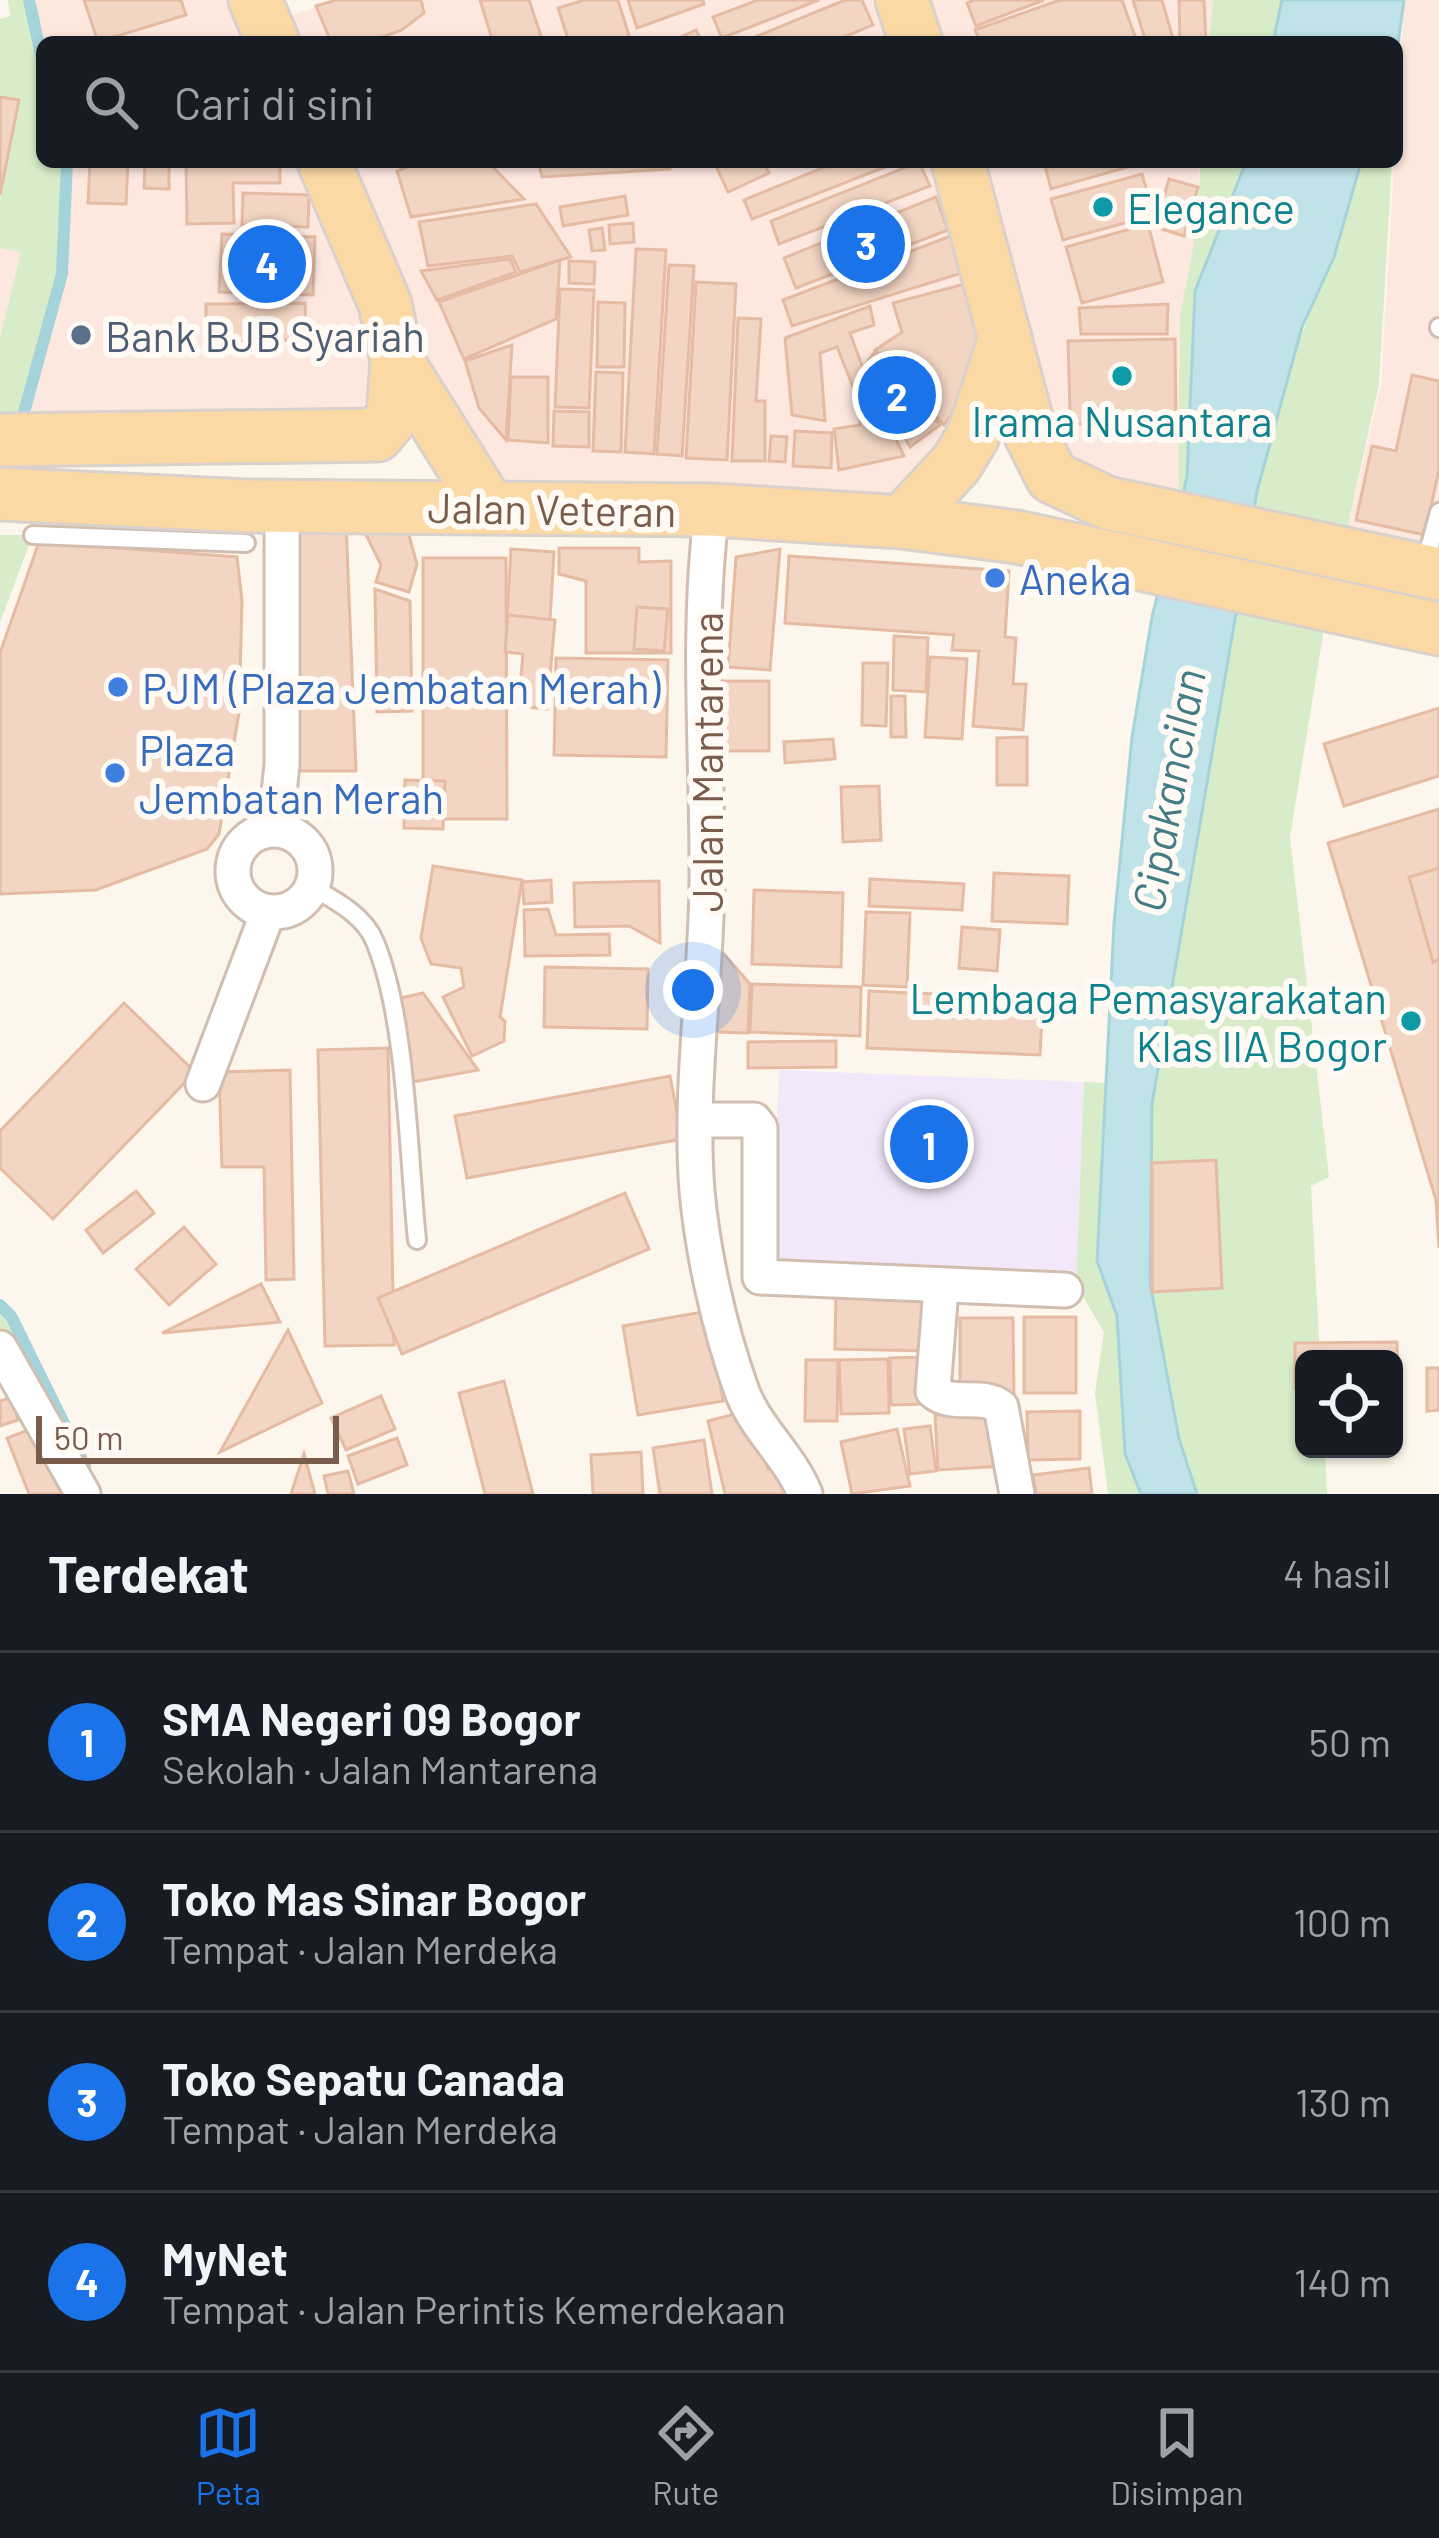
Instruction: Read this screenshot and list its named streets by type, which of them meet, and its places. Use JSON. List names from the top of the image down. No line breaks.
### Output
{"streets":{"main road":["Jalan Veteran"],"street":["Jalan Mantarena"]},"crossings":[["Jalan Veteran","Jalan Mantarena"]],"water":["Cipakancilan"],"places":["Elegance","Bank BJB Syariah","Irama Nusantara","Aneka","PJM (Plaza Jembatan Merah)","Plaza Jembatan Merah","Lembaga Pemasyarakatan Klas IIA Bogor"],"scale_bar":"50 m","page":{"search":"Cari di sini","pins":["3","4","2","1"],"scale":"50 m","heading":["Terdekat","4 hasil"],"list":[{"mark":"1","name":"SMA Negeri 09 Bogor","note":"Sekolah · Jalan Mantarena","value":"50 m"},{"mark":"2","name":"Toko Mas Sinar Bogor","note":"Tempat · Jalan Merdeka","value":"100 m"},{"mark":"3","name":"Toko Sepatu Canada","note":"Tempat · Jalan Merdeka","value":"130 m"},{"mark":"4","name":"MyNet","note":"Tempat · Jalan Perintis Kemerdekaan","value":"140 m"}],"nav":["Peta","Rute","Disimpan"]}}
